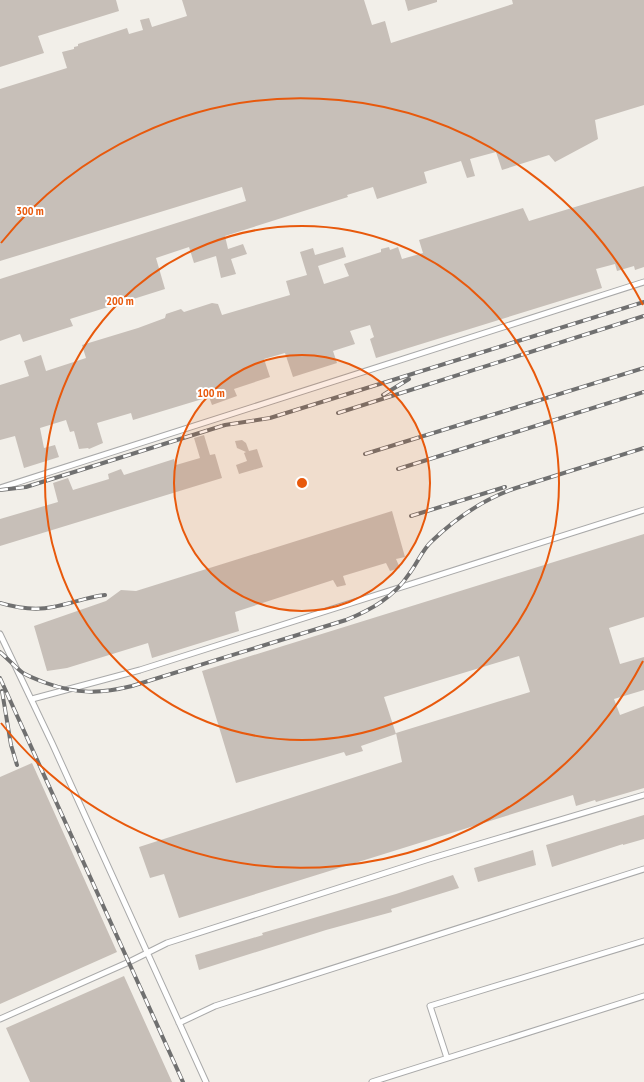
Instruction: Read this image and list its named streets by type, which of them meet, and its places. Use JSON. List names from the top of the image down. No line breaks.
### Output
{"rings":["300 m","200 m","100 m"]}
